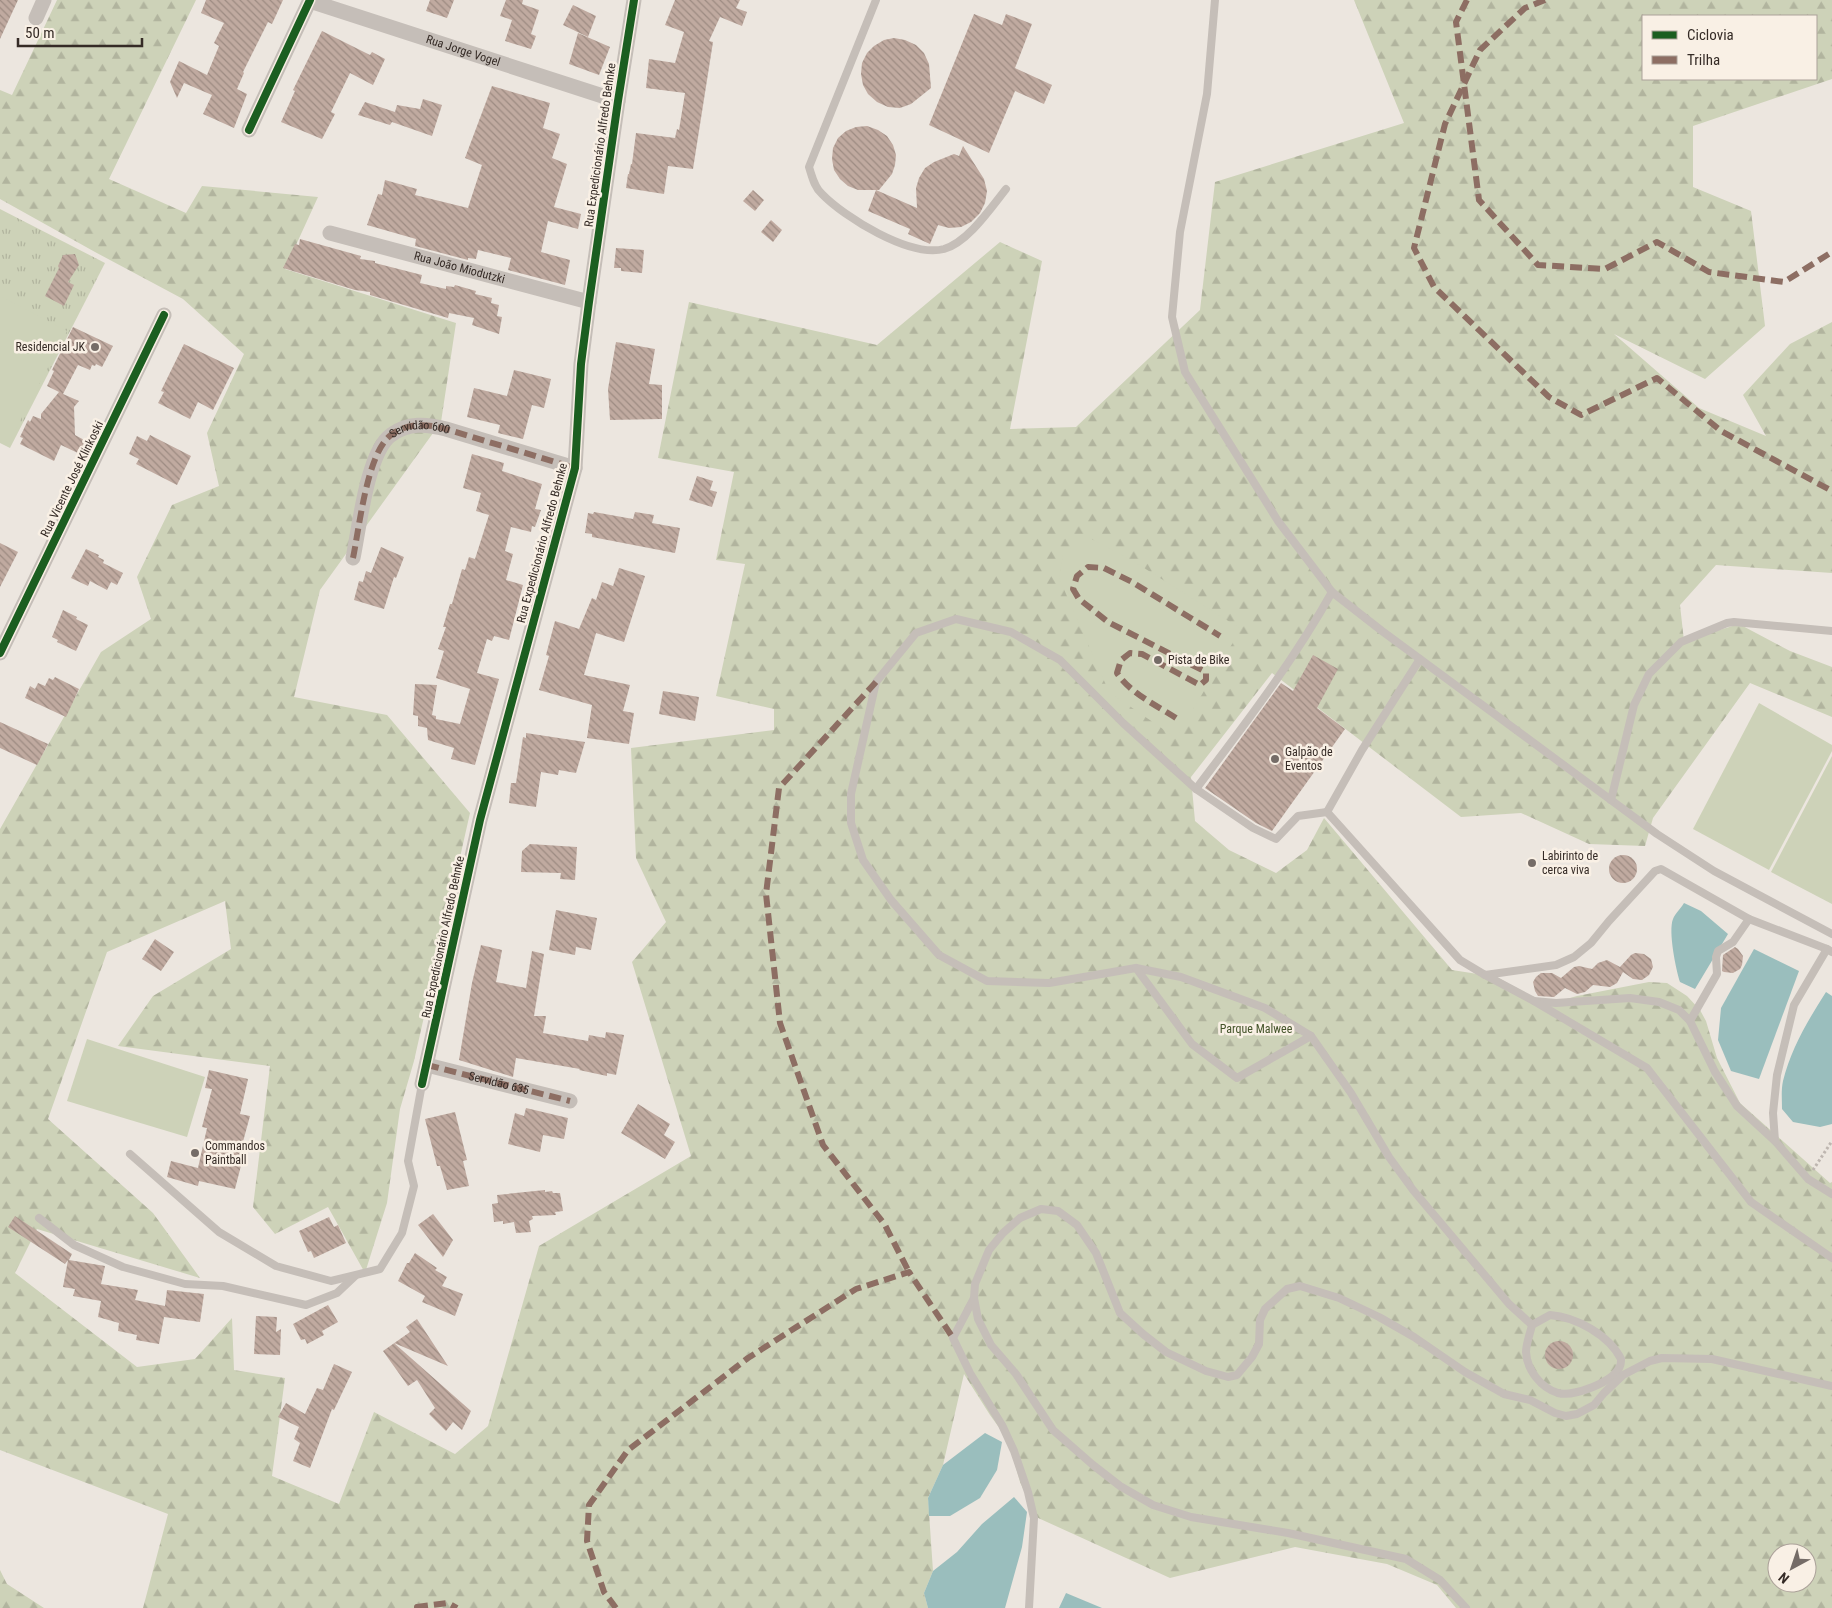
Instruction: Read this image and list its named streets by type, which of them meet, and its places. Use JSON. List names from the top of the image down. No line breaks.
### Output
{"streets":{"street":["Rua Jorge Vogel","Rua Expedicionário Alfredo Behnke","Rua João Miodutzki","Servidão 600","Rua Vicente José Klinkoski","Servidão 635"]},"crossings":[["Rua Jorge Vogel","Rua Expedicionário Alfredo Behnke"],["Rua Expedicionário Alfredo Behnke","Rua João Miodutzki"],["Rua Expedicionário Alfredo Behnke","Servidão 600"],["Rua Expedicionário Alfredo Behnke","Servidão 635"]],"parks":["Parque Malwee"],"places":["Residencial JK","Pista de Bike","Galpão de Eventos","Labirinto de cerca viva","Commandos Paintball"],"legend":["Ciclovia","Trilha"],"scale_bar":"50 m","north":"bottom left"}
